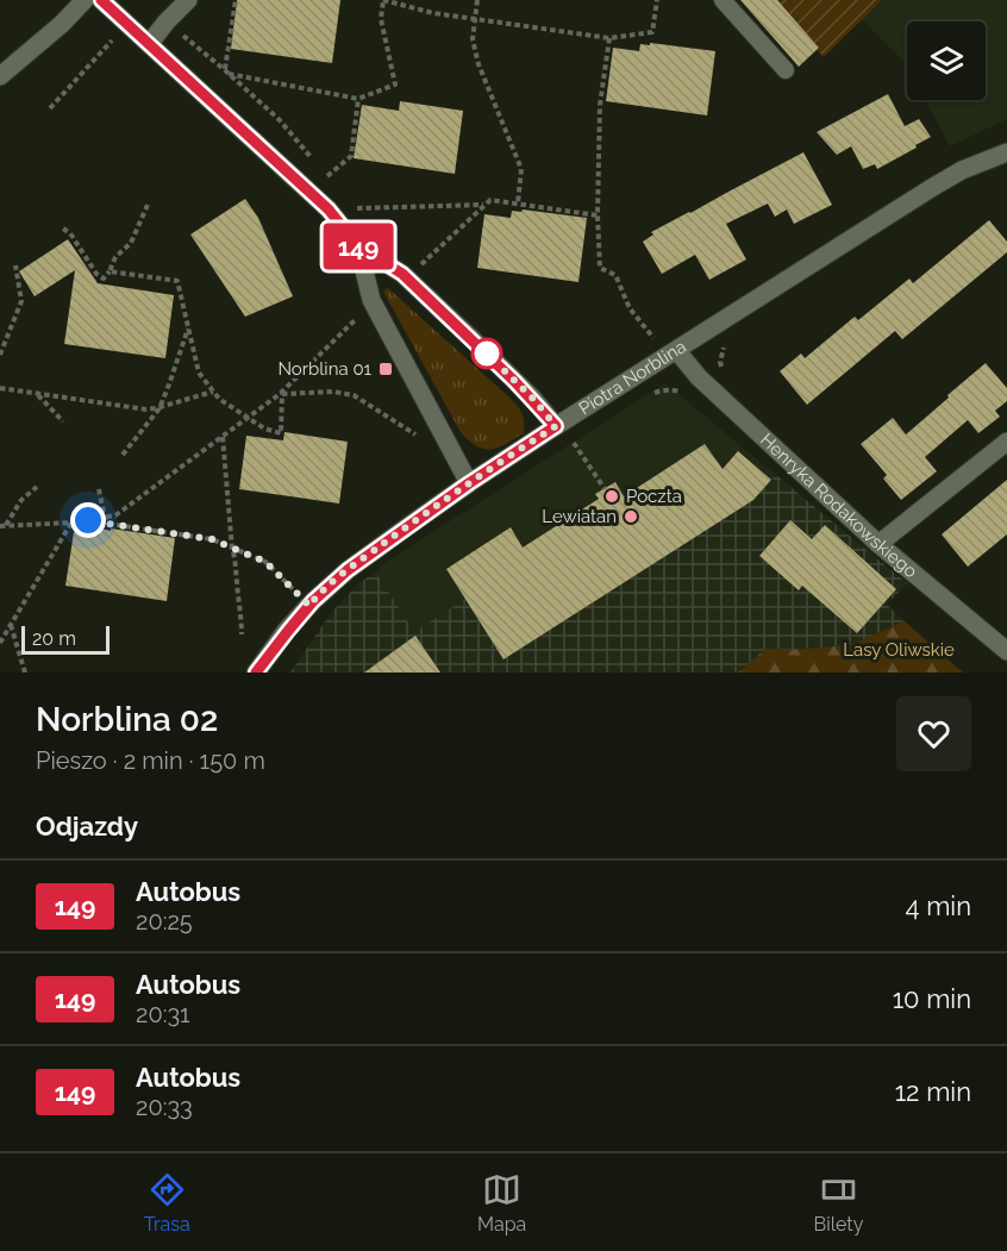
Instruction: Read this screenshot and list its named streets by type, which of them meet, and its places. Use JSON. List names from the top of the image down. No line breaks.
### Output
{"streets":{"street":["Piotra Norblina","Henryka Rodakowskiego"]},"crossings":[["Piotra Norblina","Henryka Rodakowskiego"]],"parks":["Lasy Oliwskie"],"places":{"transit":["Norblina 01"],"other":["Poczta","Lewiatan"]},"lines":["bus line 149"],"scale_bar":"20 m","page":{"on_map":"149","scale":"20 m","heading":[["Norblina 02","Pieszo · 2 min · 150 m"],"Odjazdy"],"list":[{"mark":"149","name":"Autobus","note":"20:25","value":"4 min"},{"mark":"149","name":"Autobus","note":"20:31","value":"10 min"},{"mark":"149","name":"Autobus","note":"20:33","value":"12 min"}],"tabs":["Trasa","Mapa","Bilety"]}}
